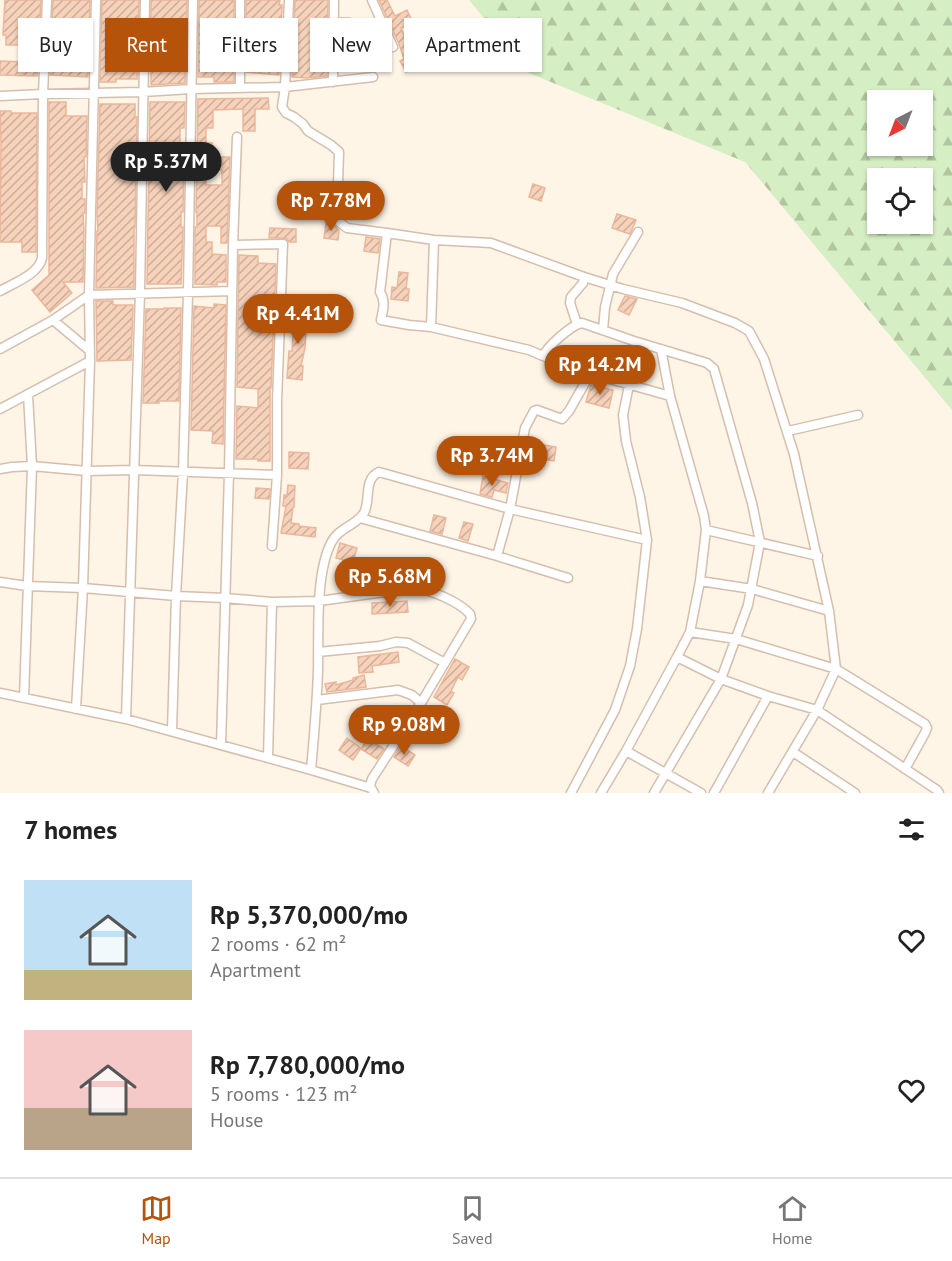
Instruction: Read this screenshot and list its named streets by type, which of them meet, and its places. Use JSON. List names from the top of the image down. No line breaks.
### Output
{"north":"bottom left","page":{"chip":["Buy","Rent","Filters","New","Apartment"],"price":["Rp 5.37M","Rp 7.78M","Rp 4.41M","Rp 14.2M","Rp 3.74M","Rp 5.68M","Rp 9.08M"],"heading":"7 homes","list":[{"name":"Rp 5,370,000/mo","note":"2 rooms · 62 m² · Apartment"},{"name":"Rp 7,780,000/mo","note":"5 rooms · 123 m² · House"}],"tabs":["Map","Saved","Home"]}}
